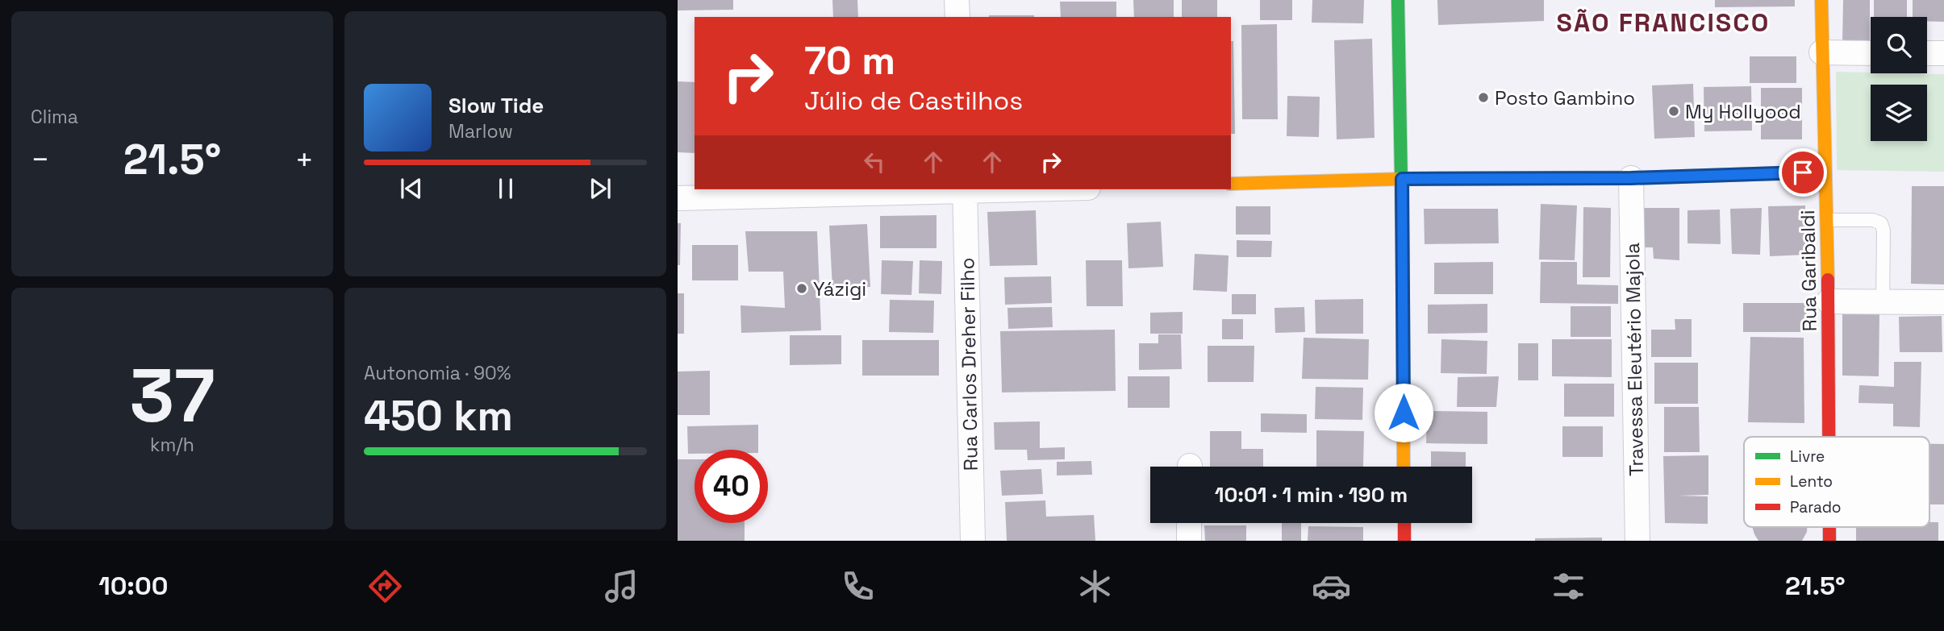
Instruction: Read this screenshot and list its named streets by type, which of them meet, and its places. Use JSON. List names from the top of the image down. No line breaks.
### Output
{"streets":{"street":["Rua Garibaldi","Travessa Eleutério Majola","Rua Carlos Dreher Filho"]},"districts":["SÃO FRANCISCO"],"places":["Posto Gambino","My Hollyood","Yázigi"],"legend":["Livre","Lento","Parado"],"page":{"tile":["Clima",["37","km/h"],["Autonomia · 90%","450 km"]],"turn":["70 m","Júlio de Castilhos"],"song":["Slow Tide","Marlow"],"heat":["−","21.5°","+"],"limit":"40","trip":"10:01 · 1 min · 190 m","tabs":["10:00","21.5°"]}}
